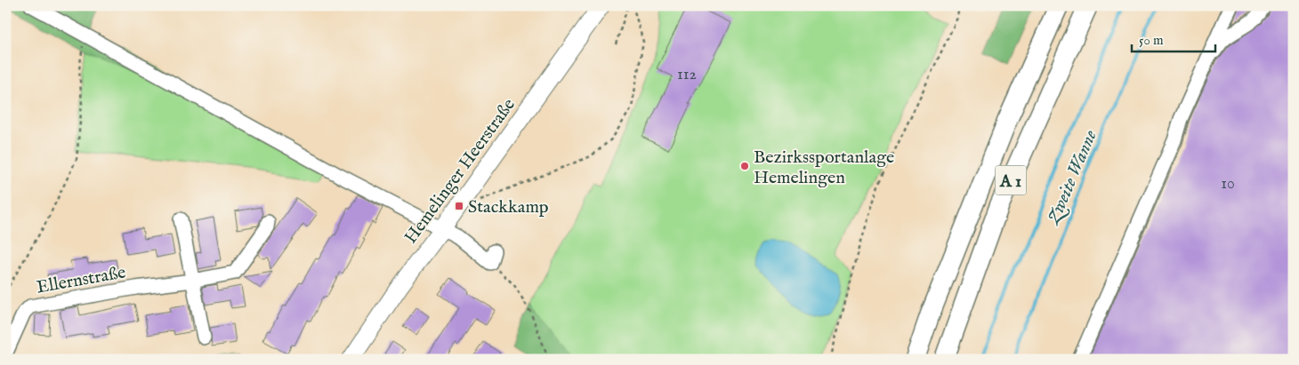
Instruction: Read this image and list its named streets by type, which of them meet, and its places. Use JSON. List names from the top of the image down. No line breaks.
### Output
{"streets":{"highway":["A 1"],"main road":["Hemelinger Heerstraße"],"street":["Ellernstraße"]},"water":["Zweite Wanne"],"places":{"other":["Bezirkssportanlage Hemelingen"],"transit":["Stackkamp"]},"house_numbers":["112","10"],"scale_bar":"50 m"}
